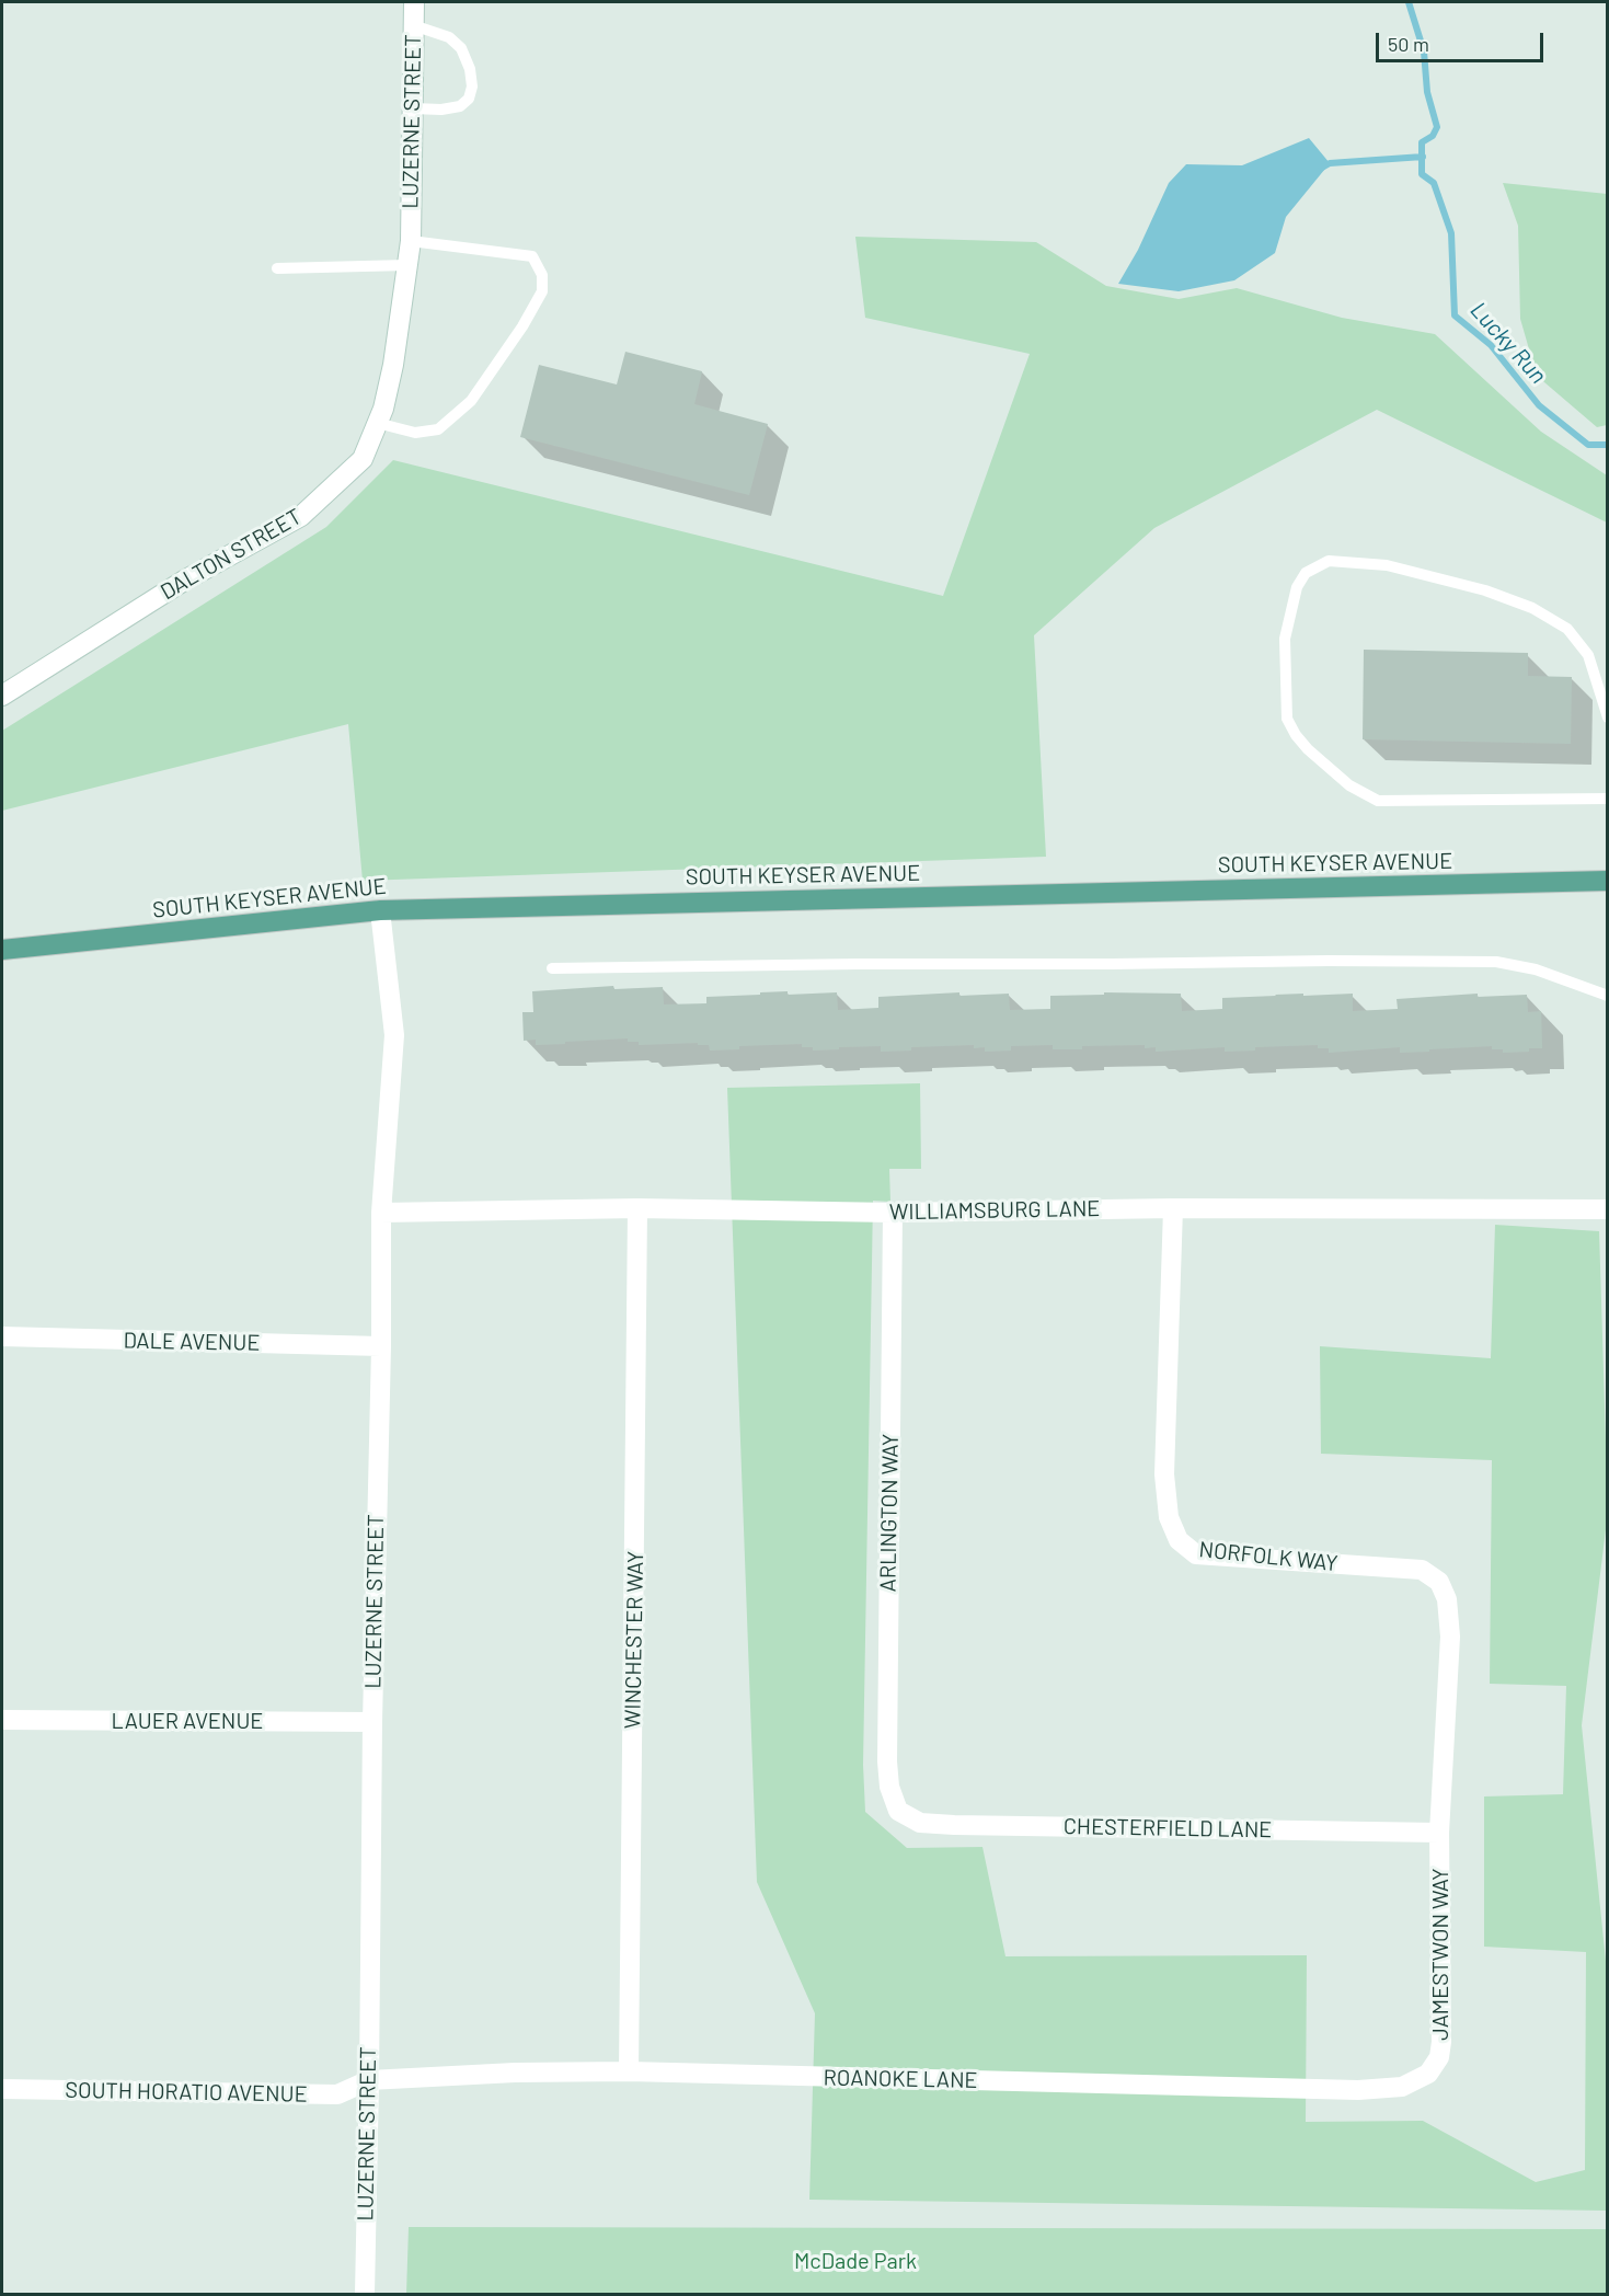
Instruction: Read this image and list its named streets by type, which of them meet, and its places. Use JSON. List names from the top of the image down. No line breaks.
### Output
{"streets":{"main road":["SOUTH KEYSER AVENUE"],"street":["LUZERNE STREET","DALTON STREET","WILLIAMSBURG LANE","DALE AVENUE","ARLINGTON WAY","NORFOLK WAY","WINCHESTER WAY","LAUER AVENUE","CHESTERFIELD LANE","JAMESTWON WAY","ROANOKE LANE","SOUTH HORATIO AVENUE"]},"crossings":[["LUZERNE STREET","DALTON STREET"],["LUZERNE STREET","SOUTH KEYSER AVENUE"],["LUZERNE STREET","WILLIAMSBURG LANE"],["LUZERNE STREET","DALE AVENUE"],["LUZERNE STREET","LAUER AVENUE"],["LUZERNE STREET","ROANOKE LANE"],["LUZERNE STREET","SOUTH HORATIO AVENUE"],["WILLIAMSBURG LANE","ARLINGTON WAY"],["WILLIAMSBURG LANE","NORFOLK WAY"],["WILLIAMSBURG LANE","WINCHESTER WAY"],["ARLINGTON WAY","CHESTERFIELD LANE"],["NORFOLK WAY","CHESTERFIELD LANE"],["NORFOLK WAY","JAMESTWON WAY"],["WINCHESTER WAY","ROANOKE LANE"],["CHESTERFIELD LANE","JAMESTWON WAY"],["JAMESTWON WAY","ROANOKE LANE"],["ROANOKE LANE","SOUTH HORATIO AVENUE"]],"water":["Lucky Run"],"parks":["McDade Park"],"scale_bar":"50 m"}
